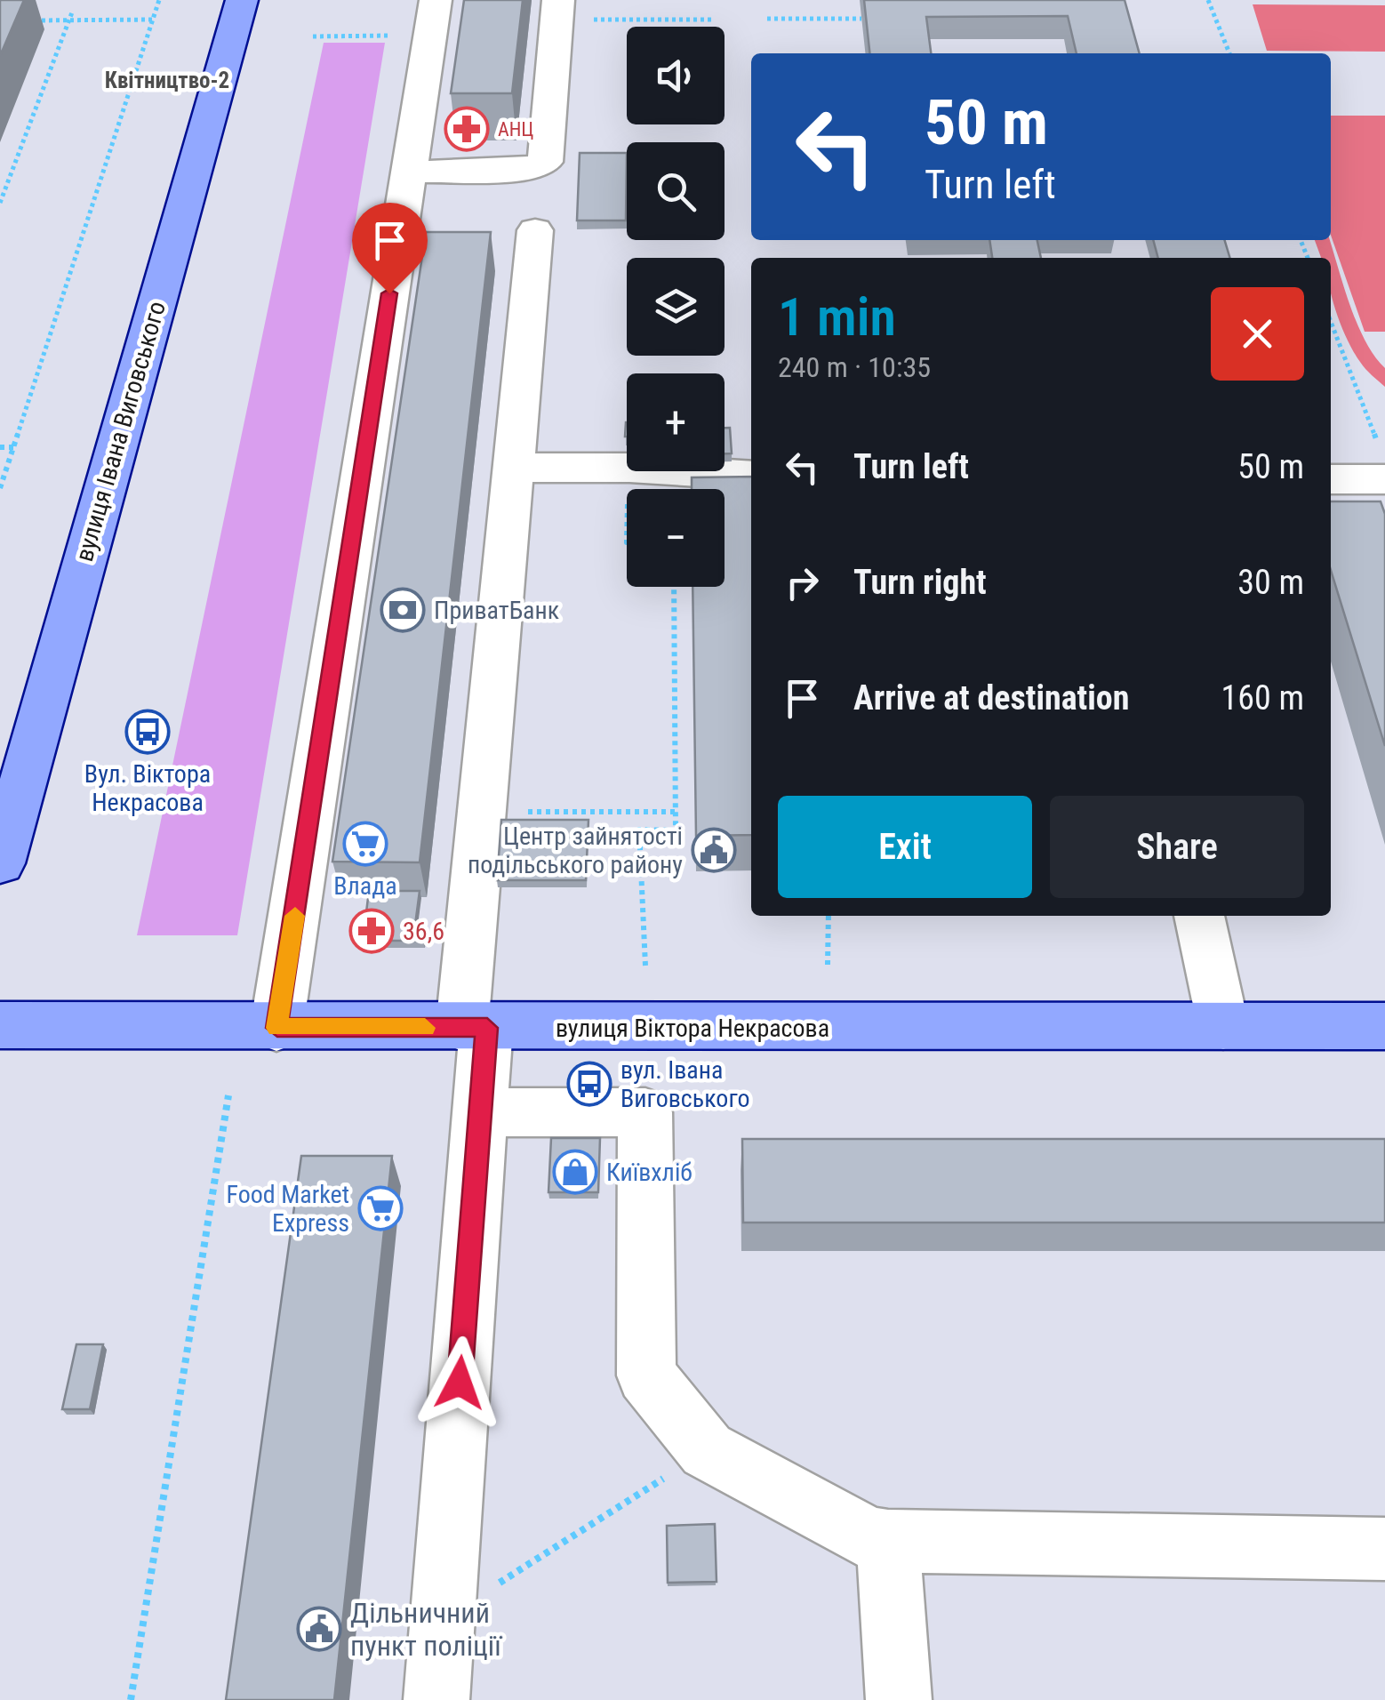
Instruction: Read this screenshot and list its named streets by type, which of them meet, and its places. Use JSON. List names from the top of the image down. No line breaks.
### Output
{"streets":{"main road":["вулиця Івана Виговського","вулиця Віктора Некрасова"]},"districts":["Квітництво-2"],"places":{"pharmacy":["АНЦ","36,6"],"bank":["ПриватБанк"],"bus stop":["Вул. Віктора Некрасова","вул. Івана Виговського"],"supermarket":["Влада","Food Market Express"],"public building":["Центр зайнятості подільського району","Дільничний пункт поліції"],"shop":["Київхліб"]},"page":{"map_buttons":["+","−"],"turn":["50 m","Turn left"],"heading":["1 min","240 m · 10:35"],"list":[{"name":"Turn left","value":"50 m"},{"name":"Turn right","value":"30 m"},{"name":"Arrive at destination","value":"160 m"}],"buttons":["Exit","Share"]}}
